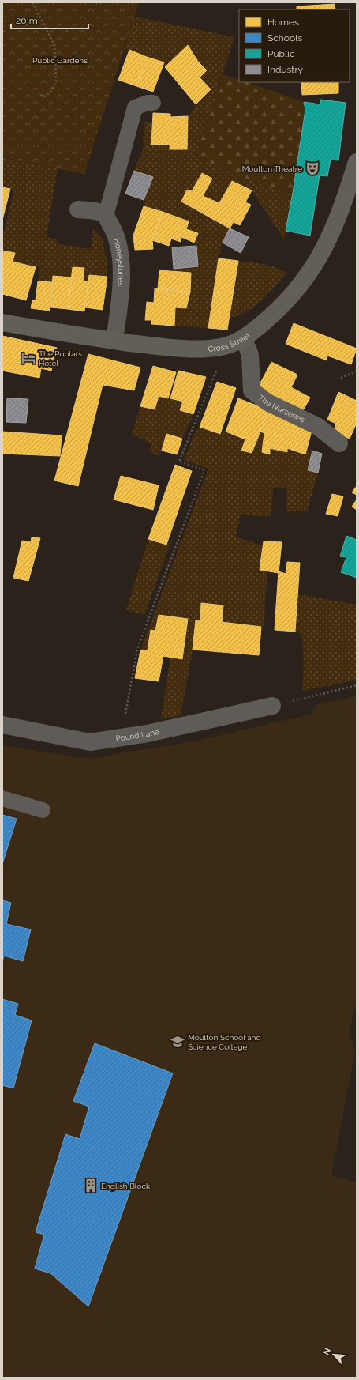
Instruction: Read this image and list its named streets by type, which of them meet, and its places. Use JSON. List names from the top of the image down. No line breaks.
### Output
{"streets":{"street":["Honeystones","Cross Street","The Nurseries","Pound Lane"]},"crossings":[["Honeystones","Cross Street"],["Cross Street","The Nurseries"]],"parks":["Public Gardens"],"places":{"theatre":["Moulton Theatre"],"hotel":["The Poplars Hotel"],"school or university":["Moulton School and Science College"],"building":["English Block"]},"legend":["Homes","Schools","Public","Industry"],"scale_bar":"20 m","north":"top left"}
